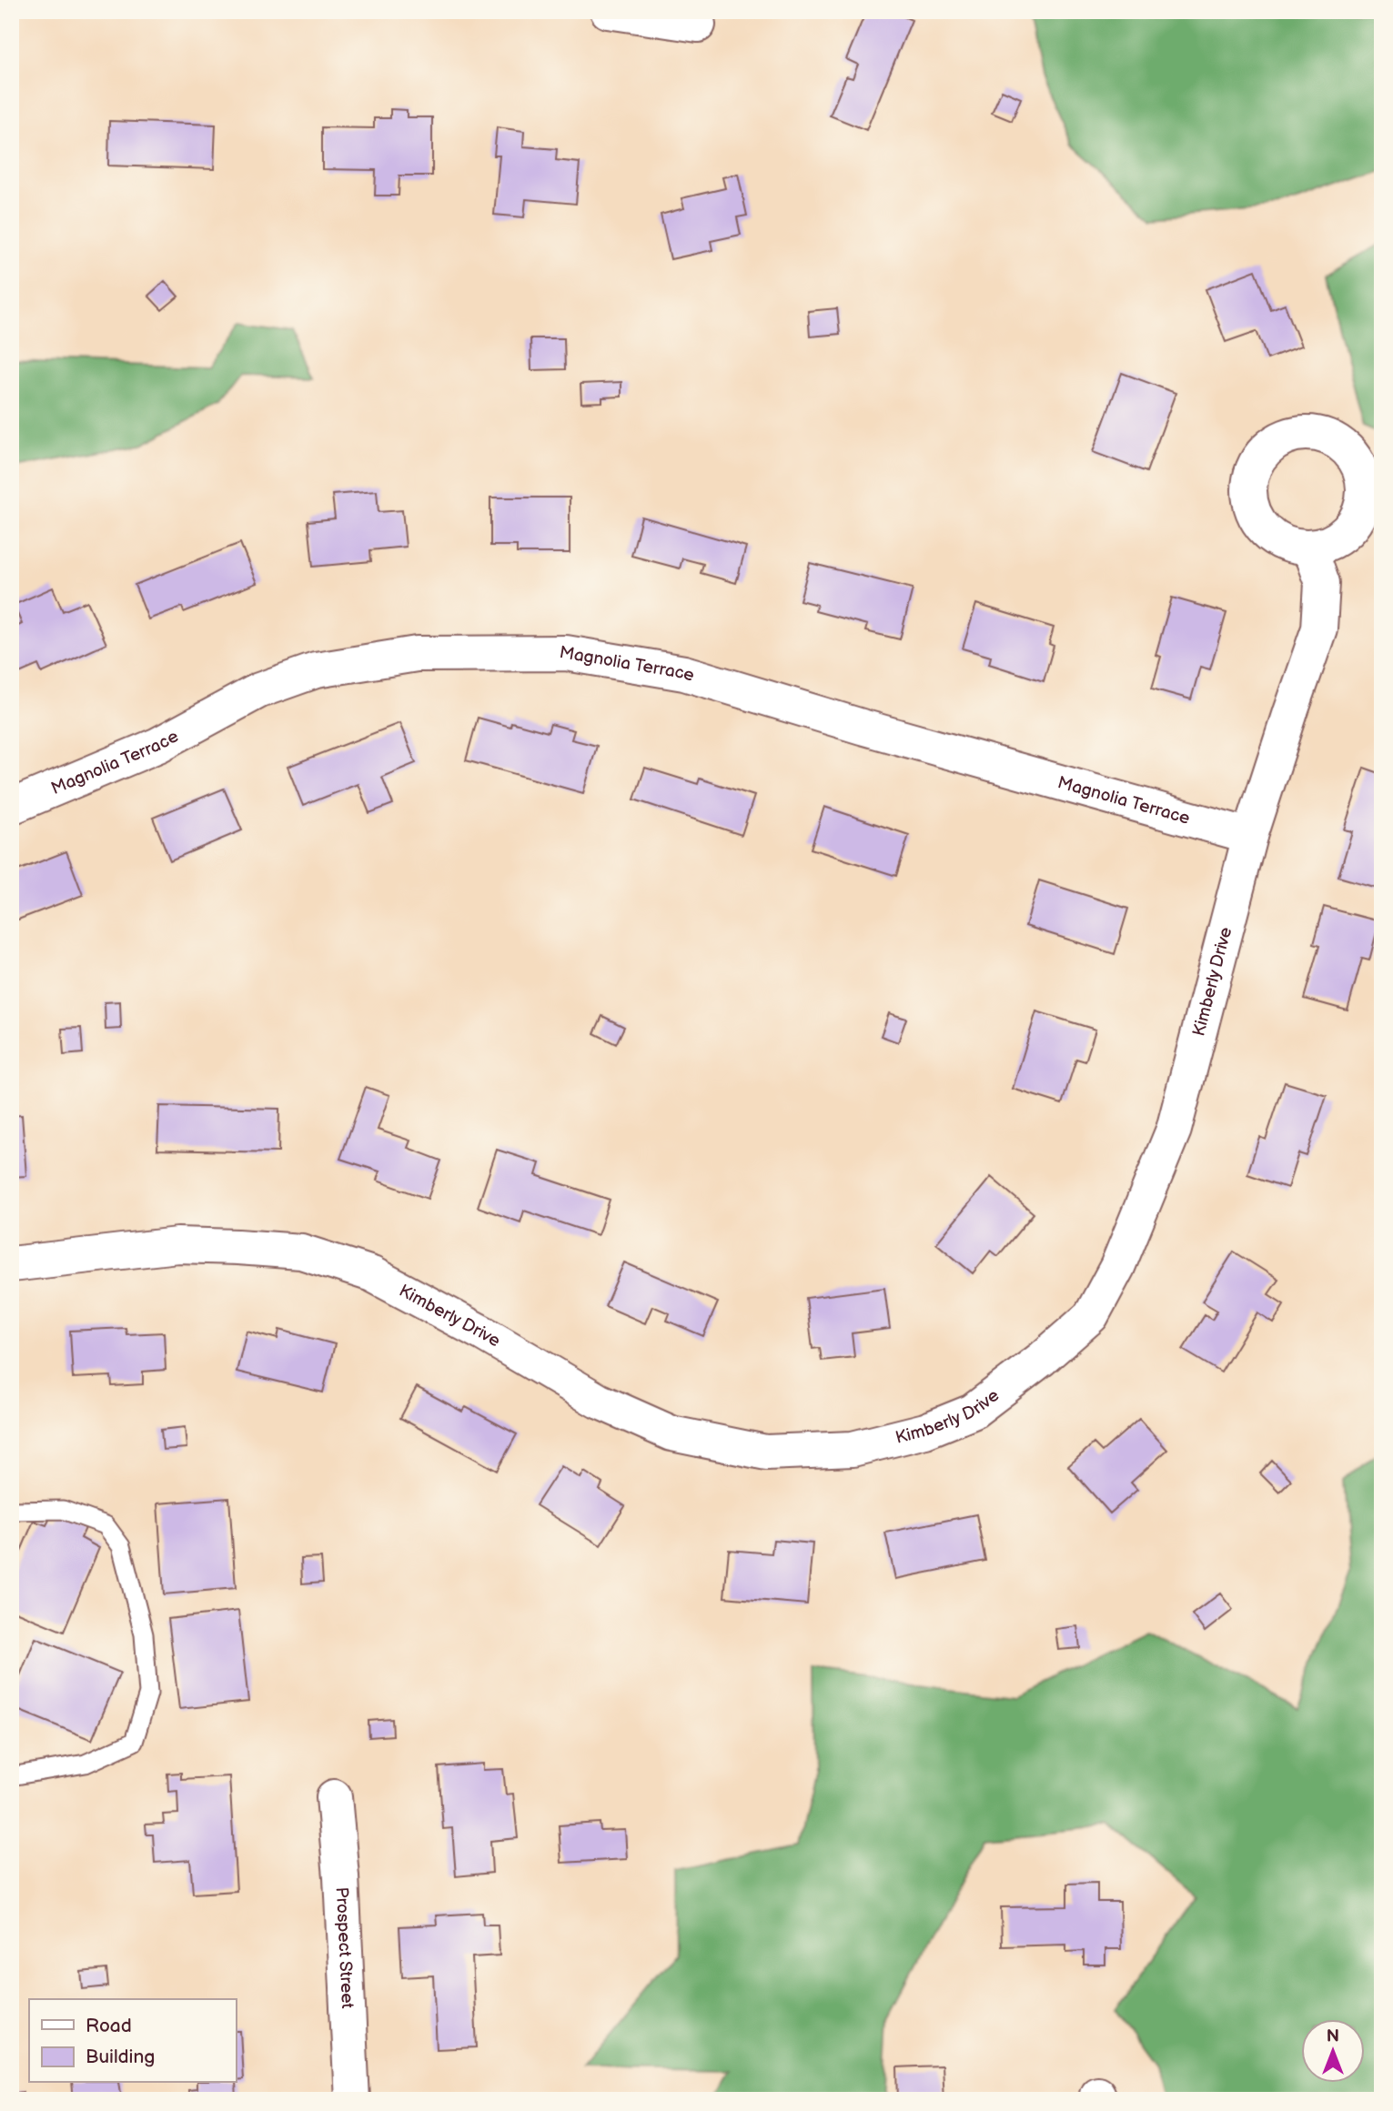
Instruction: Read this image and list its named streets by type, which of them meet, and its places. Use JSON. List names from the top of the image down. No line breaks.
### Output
{"streets":{"street":["Magnolia Terrace","Kimberly Drive","Prospect Street"]},"crossings":[["Magnolia Terrace","Kimberly Drive"]],"legend":["Road","Building"],"north":"top"}
